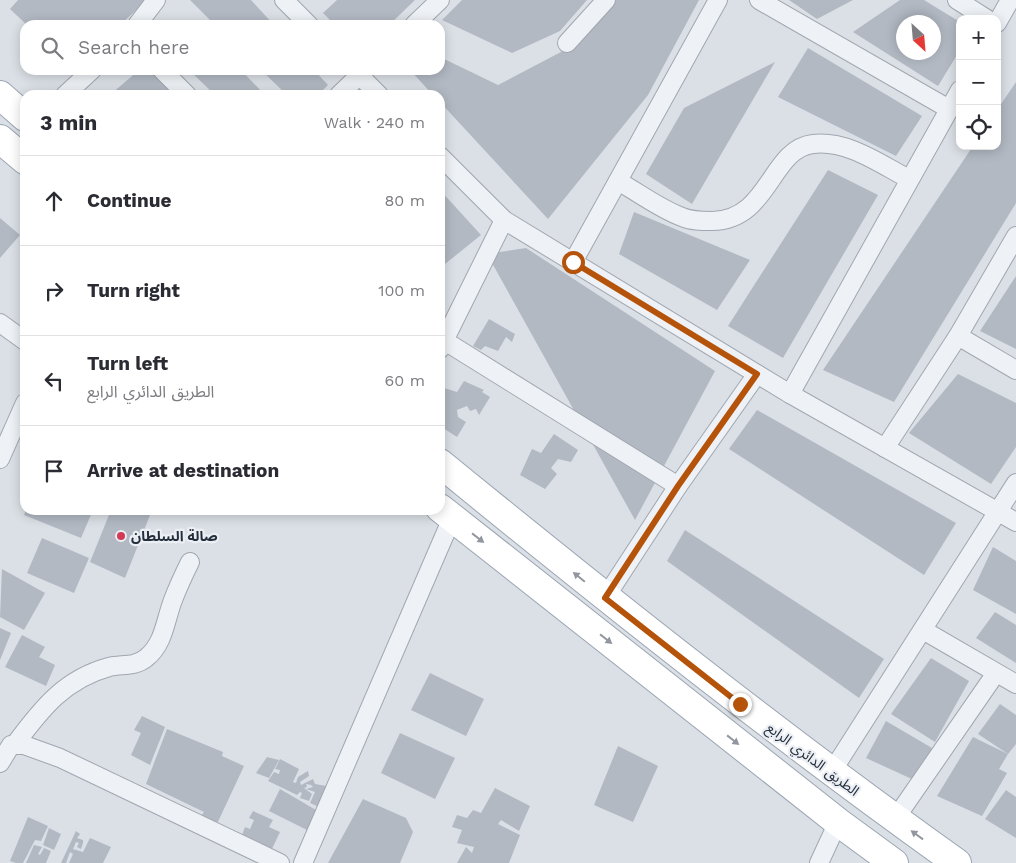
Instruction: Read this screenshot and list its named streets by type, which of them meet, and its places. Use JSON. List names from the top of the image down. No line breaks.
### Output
{"streets":{"main road":["الطريق الدائري الرابع"]},"places":["صالة السلطان"],"north":"bottom right","page":{"map_buttons":["+","−"],"search":"Search here","heading":["3 min","Walk · 240 m"],"list":[["Continue","80 m"],["Turn right","100 m"],["Turn left","الطريق الدائري الرابع","60 m"],"Arrive at destination"]}}
